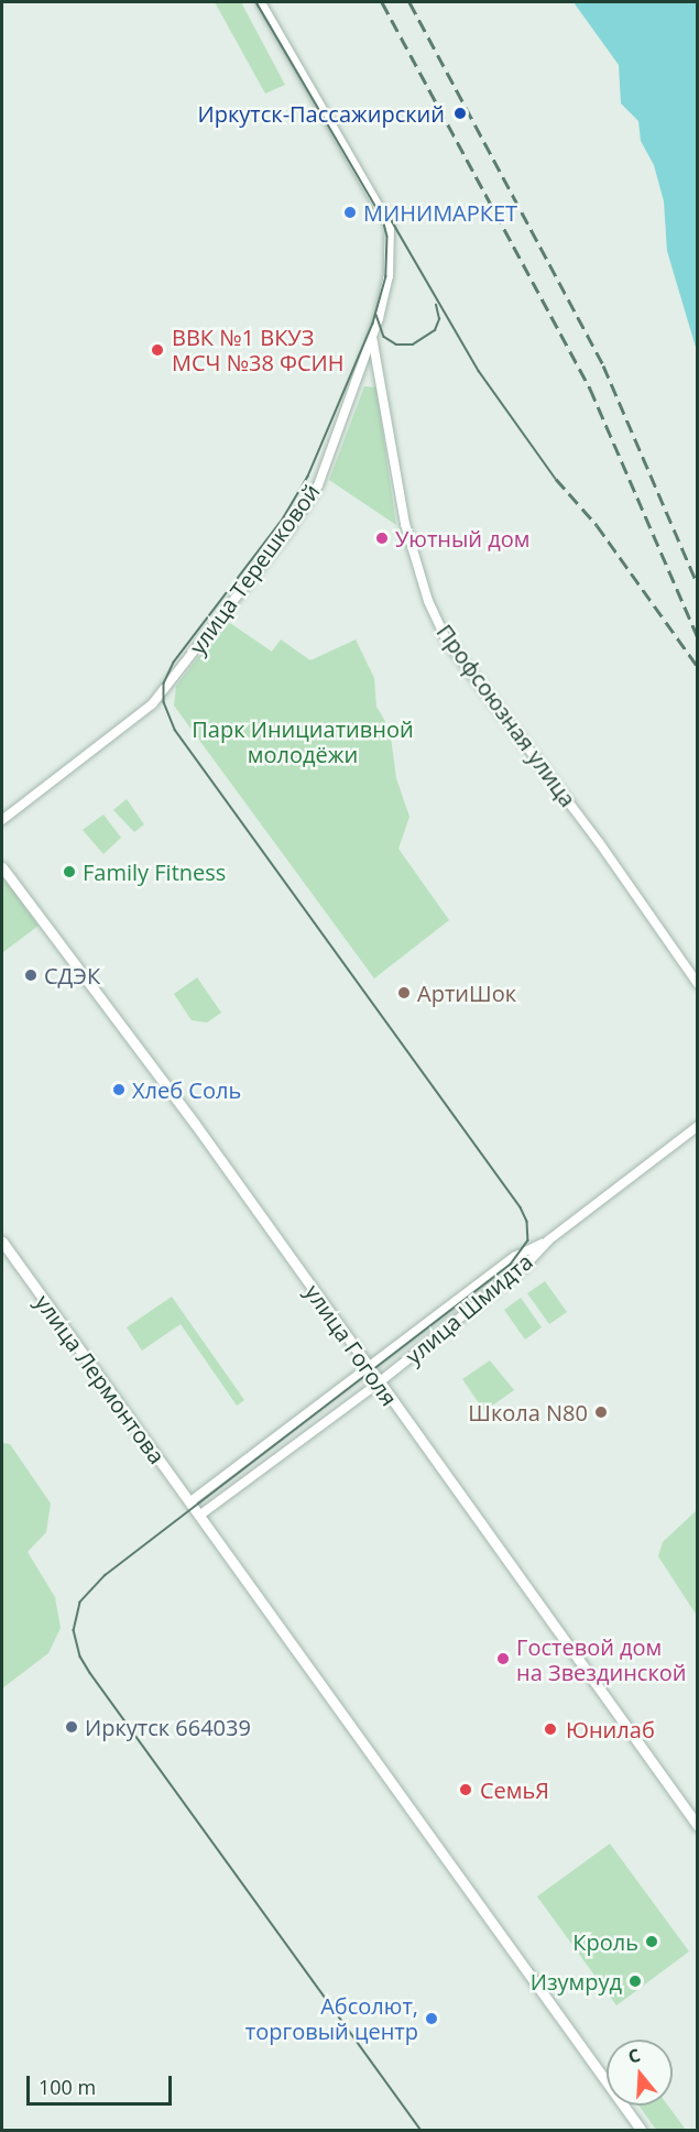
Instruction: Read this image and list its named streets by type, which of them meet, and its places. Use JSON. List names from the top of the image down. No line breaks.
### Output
{"streets":{"main road":["улица Гоголя","улица Лермонтова"],"street":["улица Терешковой","Профсоюзная улица","улица Шмидта"]},"crossings":[["улица Терешковой","Профсоюзная улица"],["улица Шмидта","улица Гоголя"],["улица Шмидта","улица Лермонтова"]],"parks":["Парк Инициативной молодёжи"],"places":["Иркутск-Пассажирский","МИНИМАРКЕТ","ВВК №1 ВКУЗ МСЧ №38 ФСИН","Уютный дом","Family Fitness","СДЭК","АртиШок","Хлеб Соль","Школа N80","Гостевой дом на Звездинской","Иркутск 664039","Юнилаб","СемьЯ","Кроль","Изумруд","Абсолют, торговый центр"],"scale_bar":"100 m","north":"top"}
